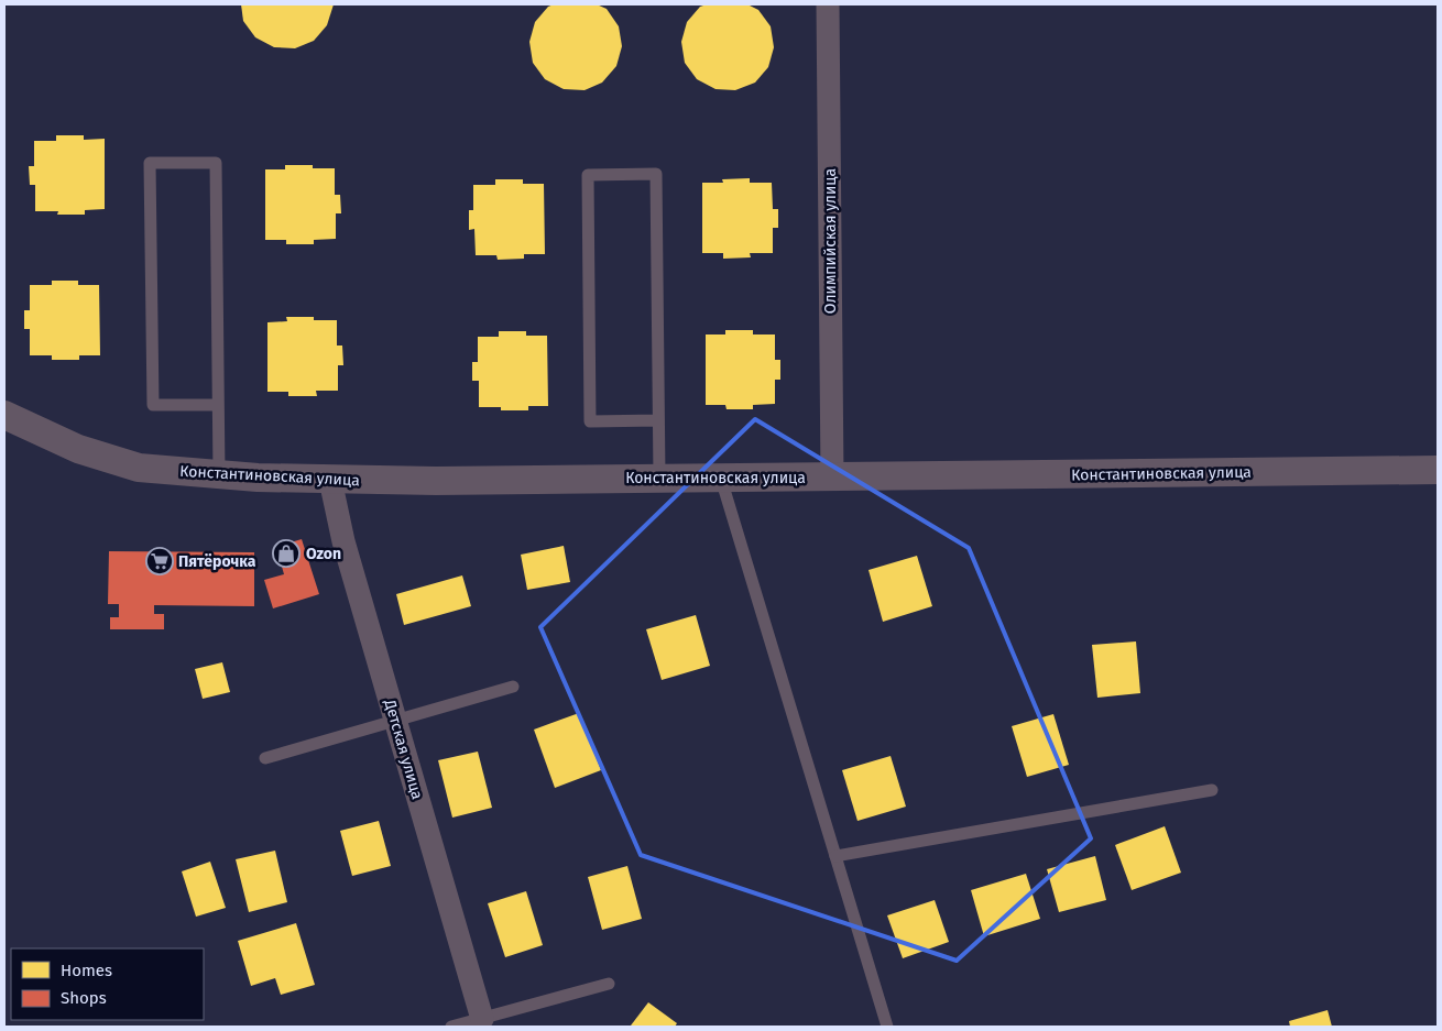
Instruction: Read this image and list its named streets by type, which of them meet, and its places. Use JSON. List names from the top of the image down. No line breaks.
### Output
{"streets":{"street":["Олимпийская улица","Константиновская улица","Детская улица"]},"crossings":[["Олимпийская улица","Константиновская улица"],["Константиновская улица","Детская улица"]],"places":{"shop":["Ozon"],"supermarket":["Пятёрочка"]},"legend":["Homes","Shops"]}
